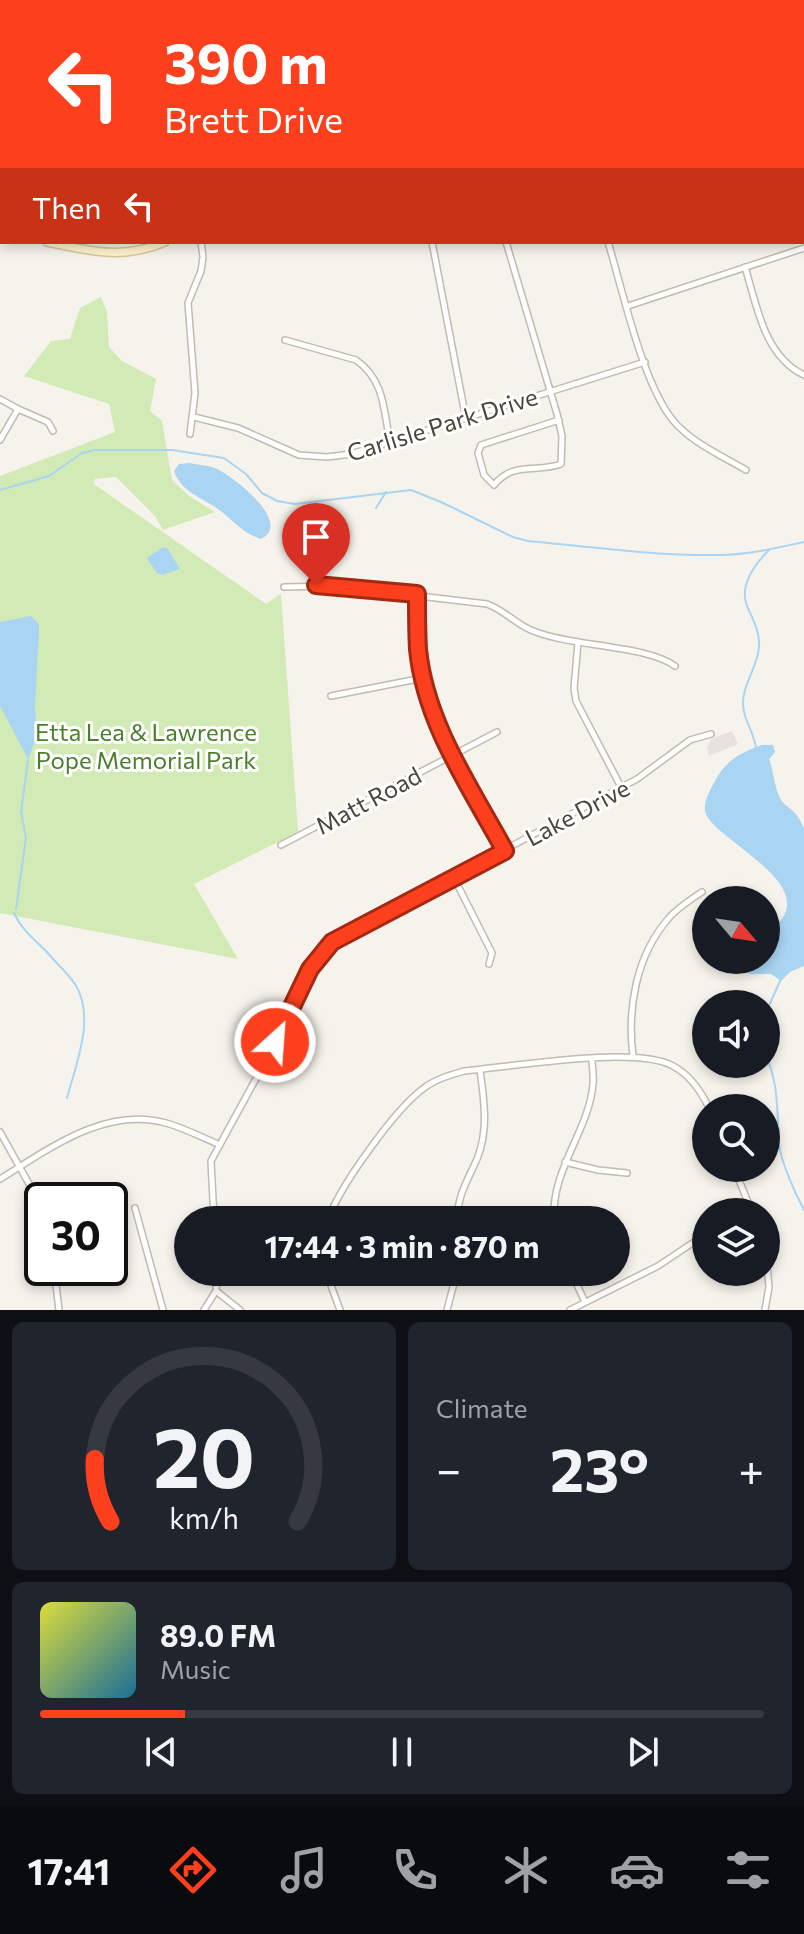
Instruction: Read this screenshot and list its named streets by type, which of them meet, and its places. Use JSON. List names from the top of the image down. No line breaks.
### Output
{"streets":{"street":["Carlisle Park Drive","Matt Road","Lake Drive"]},"parks":["Etta Lea & Lawrence Pope Memorial Park"],"north":"bottom right","page":{"turn":["390 m","Brett Drive"],"then":"Then","limit":"30","trip":"17:44 · 3 min · 870 m","tile":"Climate","heat":["−","23°","+"],"song":["89.0 FM","Music"],"tabs":"17:41","gauge":["20","km/h"]}}
